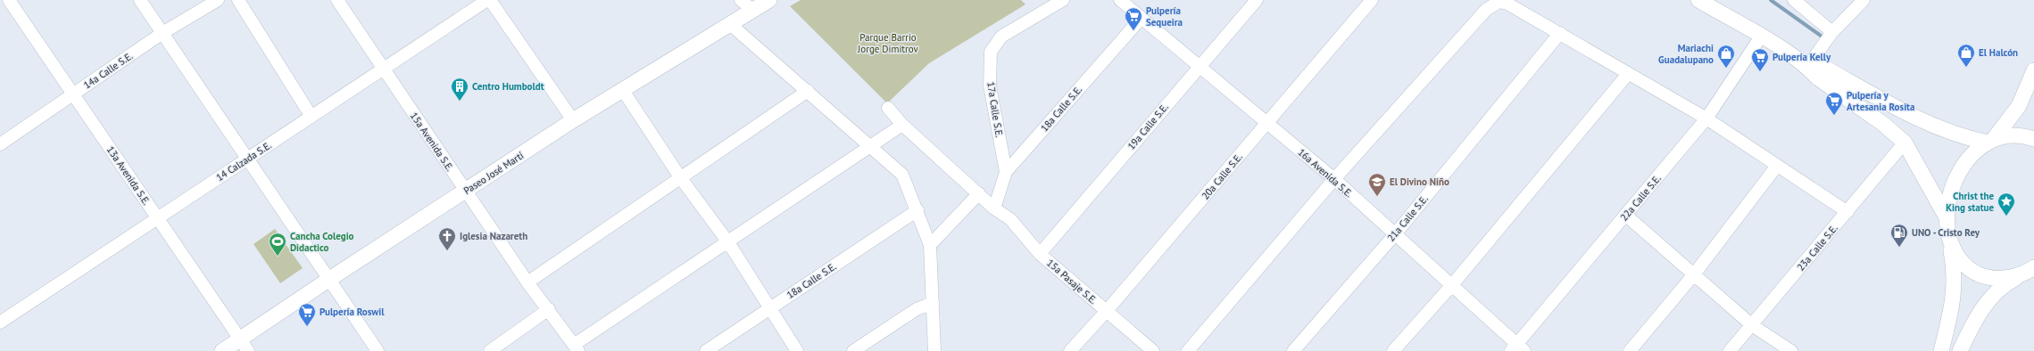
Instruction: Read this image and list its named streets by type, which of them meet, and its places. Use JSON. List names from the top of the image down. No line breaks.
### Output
{"streets":{"main road":["Paseo José Martí"],"street":["14a Calle S.E.","18a Calle S.E.","17a Calle S.E.","19a Calle S.E.","15a Avenida S.E.","14 Calzada S.E.","16a Avenida S.E.","13a Avenida S.E.","20a Calle S.E.","22a Calle S.E.","21a Calle S.E.","23a Calle S.E.","15a Pasaje S.E."]},"crossings":[["14a Calle S.E.","13a Avenida S.E."],["18a Calle S.E.","17a Calle S.E."],["18a Calle S.E.","16a Avenida S.E."],["18a Calle S.E.","15a Pasaje S.E."],["19a Calle S.E.","16a Avenida S.E."],["19a Calle S.E.","15a Pasaje S.E."],["15a Avenida S.E.","14 Calzada S.E."],["15a Avenida S.E.","Paseo José Martí"],["14 Calzada S.E.","13a Avenida S.E."],["Paseo José Martí","13a Avenida S.E."],["16a Avenida S.E.","20a Calle S.E."],["16a Avenida S.E.","22a Calle S.E."],["16a Avenida S.E.","21a Calle S.E."],["20a Calle S.E.","15a Pasaje S.E."]],"parks":["Parque Barrio Jorge Dimitrov"],"places":{"supermarket":["Pulpería Sequeira","Pulpería Kelly","Pulpería y Artesania Rosita","Pulpería Roswil"],"shop":["El Halcón","Mariachi Guadalupano"],"building":["Centro Humboldt"],"school or university":["El Divino Niño"],"place":["Christ the King statue"],"fuel station":["UNO - Cristo Rey"],"church":["Iglesia Nazareth"],"sports":["Cancha Colegio Didactico"]}}
